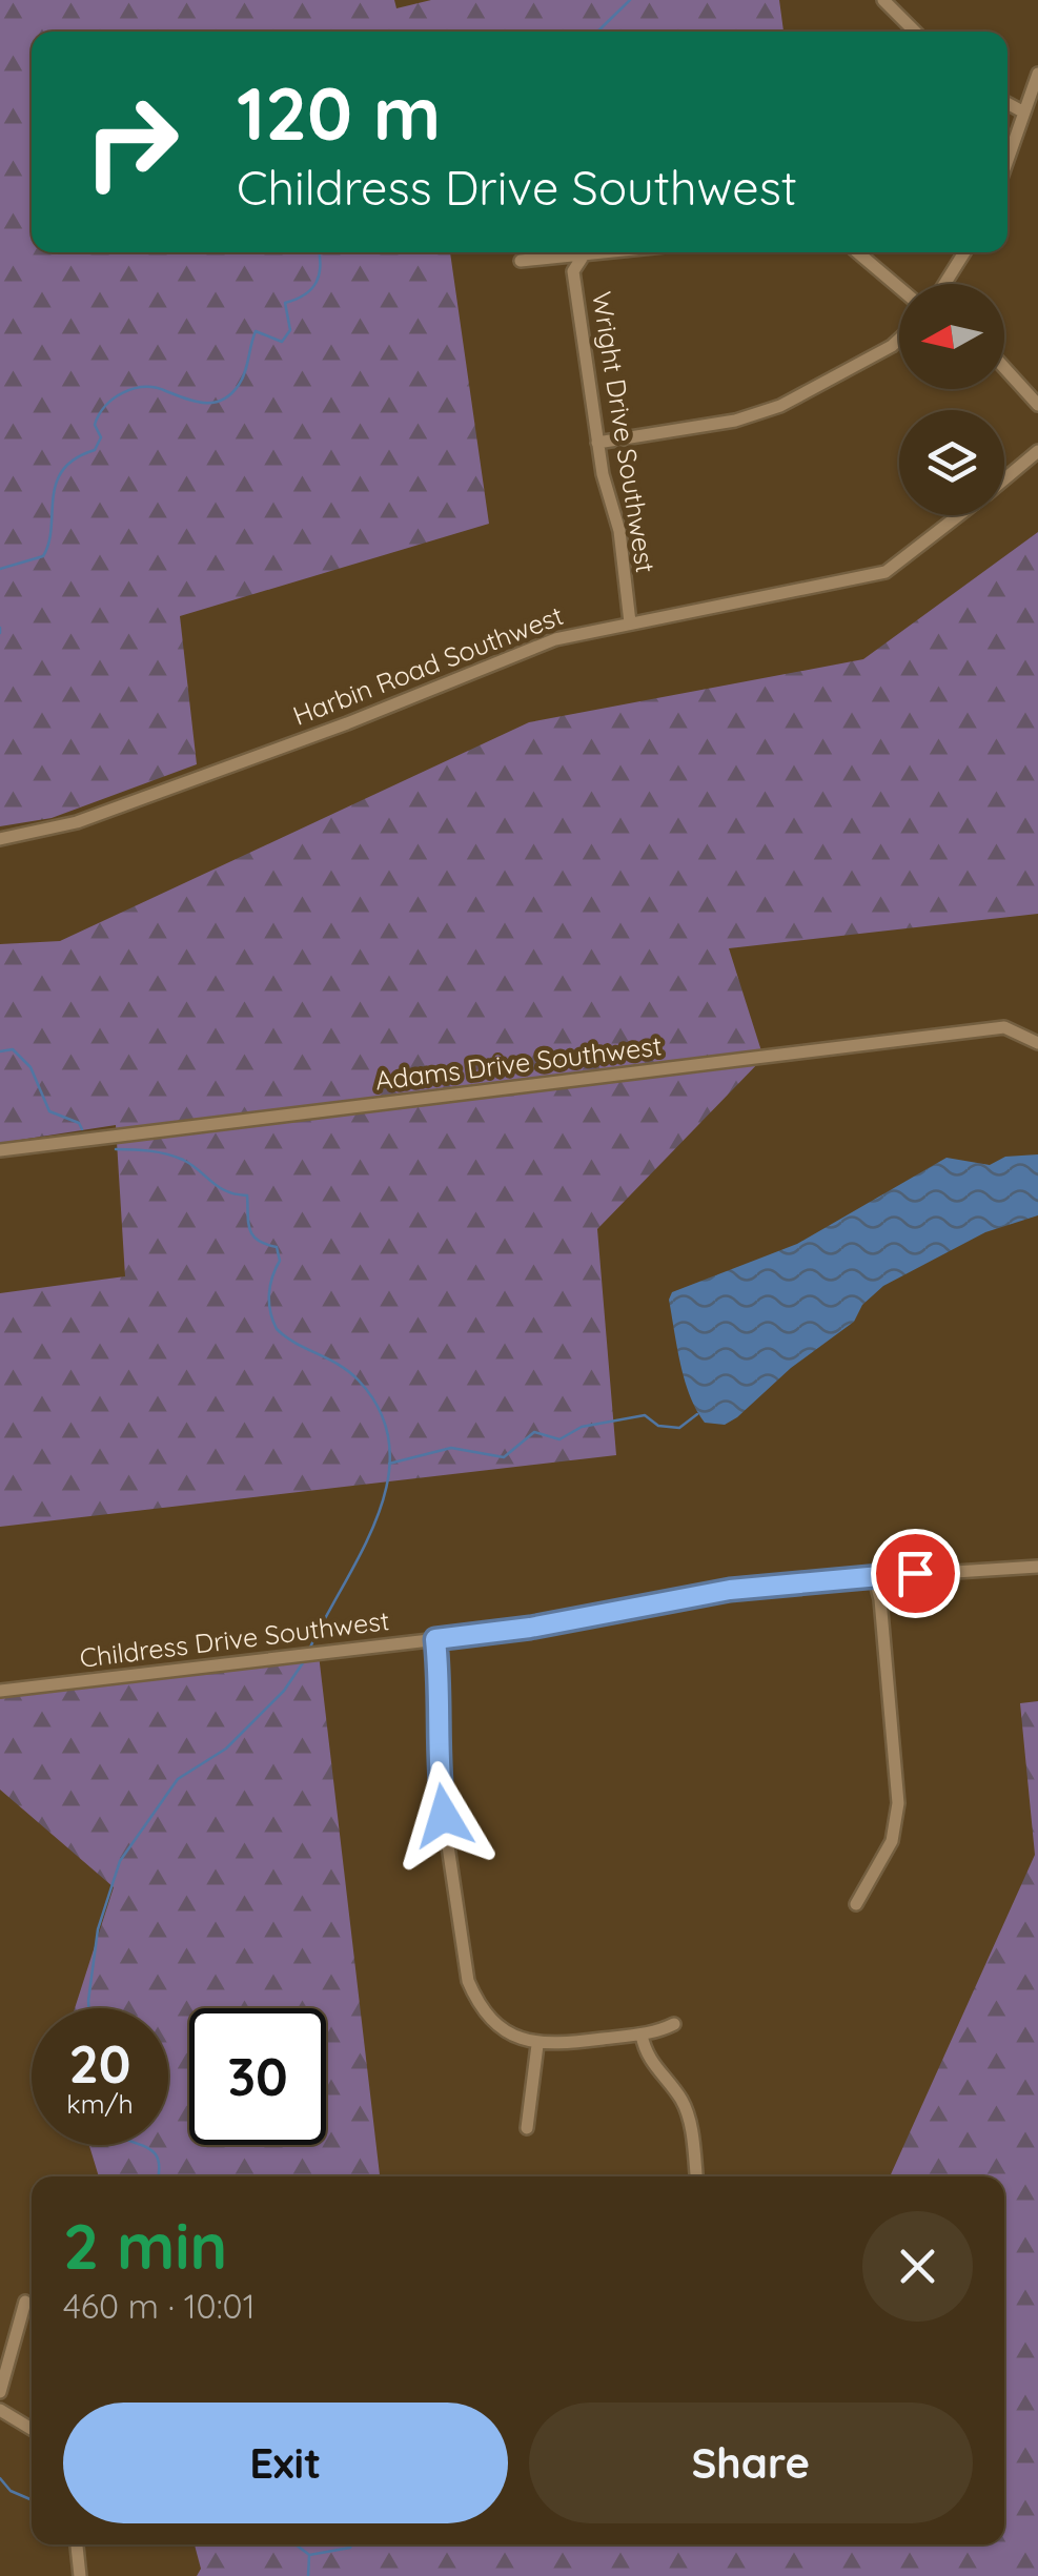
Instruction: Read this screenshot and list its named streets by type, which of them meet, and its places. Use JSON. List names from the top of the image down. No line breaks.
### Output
{"streets":{"street":["Wright Drive Southwest","Harbin Road Southwest","Adams Drive Southwest","Childress Drive Southwest"]},"crossings":[["Wright Drive Southwest","Harbin Road Southwest"]],"north":"left","page":{"turn":["120 m","Childress Drive Southwest"],"speed":"20 km/h","limit":"30","heading":["2 min","460 m · 10:01"],"buttons":["Exit","Share"]}}
